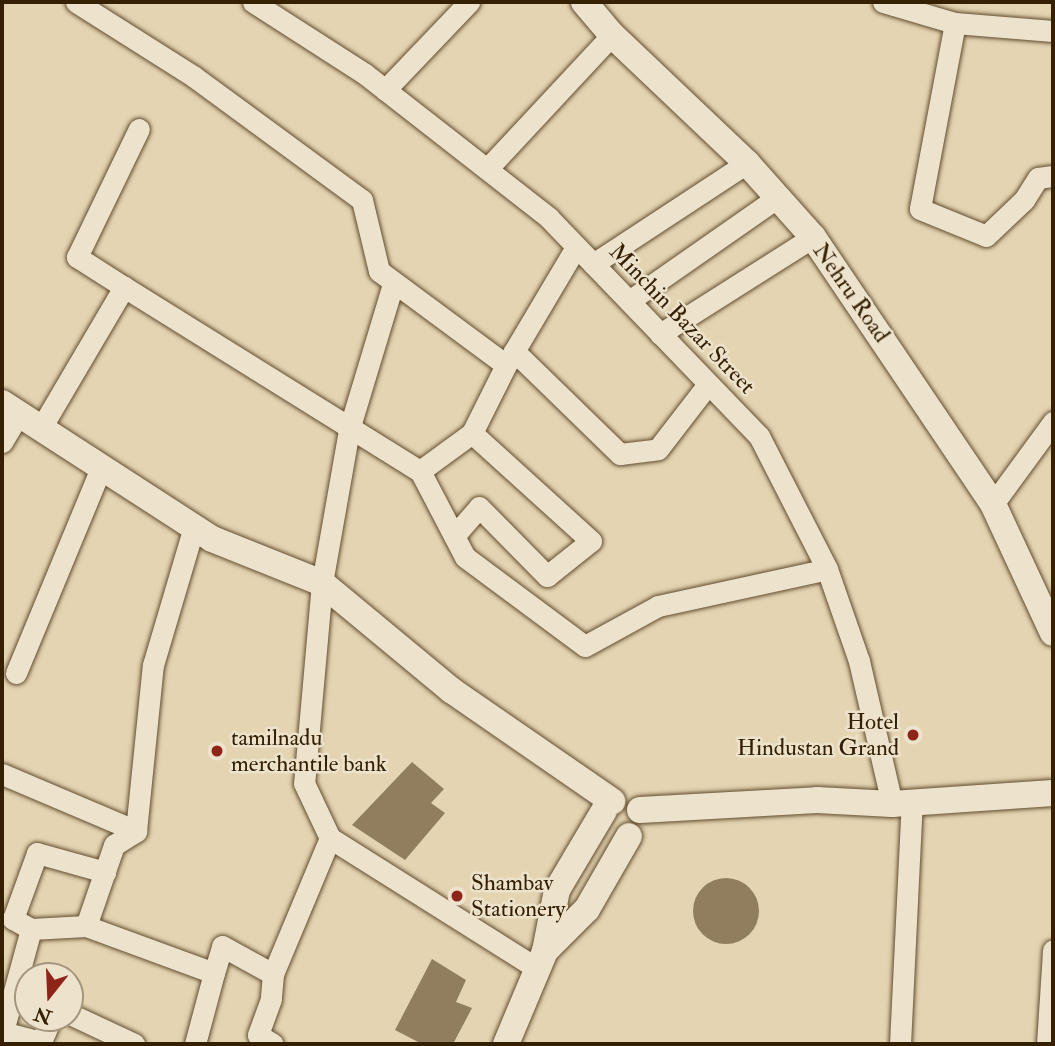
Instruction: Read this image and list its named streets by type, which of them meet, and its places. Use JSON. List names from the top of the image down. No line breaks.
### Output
{"streets":{"street":["Nehru Road","Minchin Bazar Street"]},"places":["Hotel Hindustan Grand","tamilnadu merchantile bank","Shambav Stationery"],"north":"bottom"}
